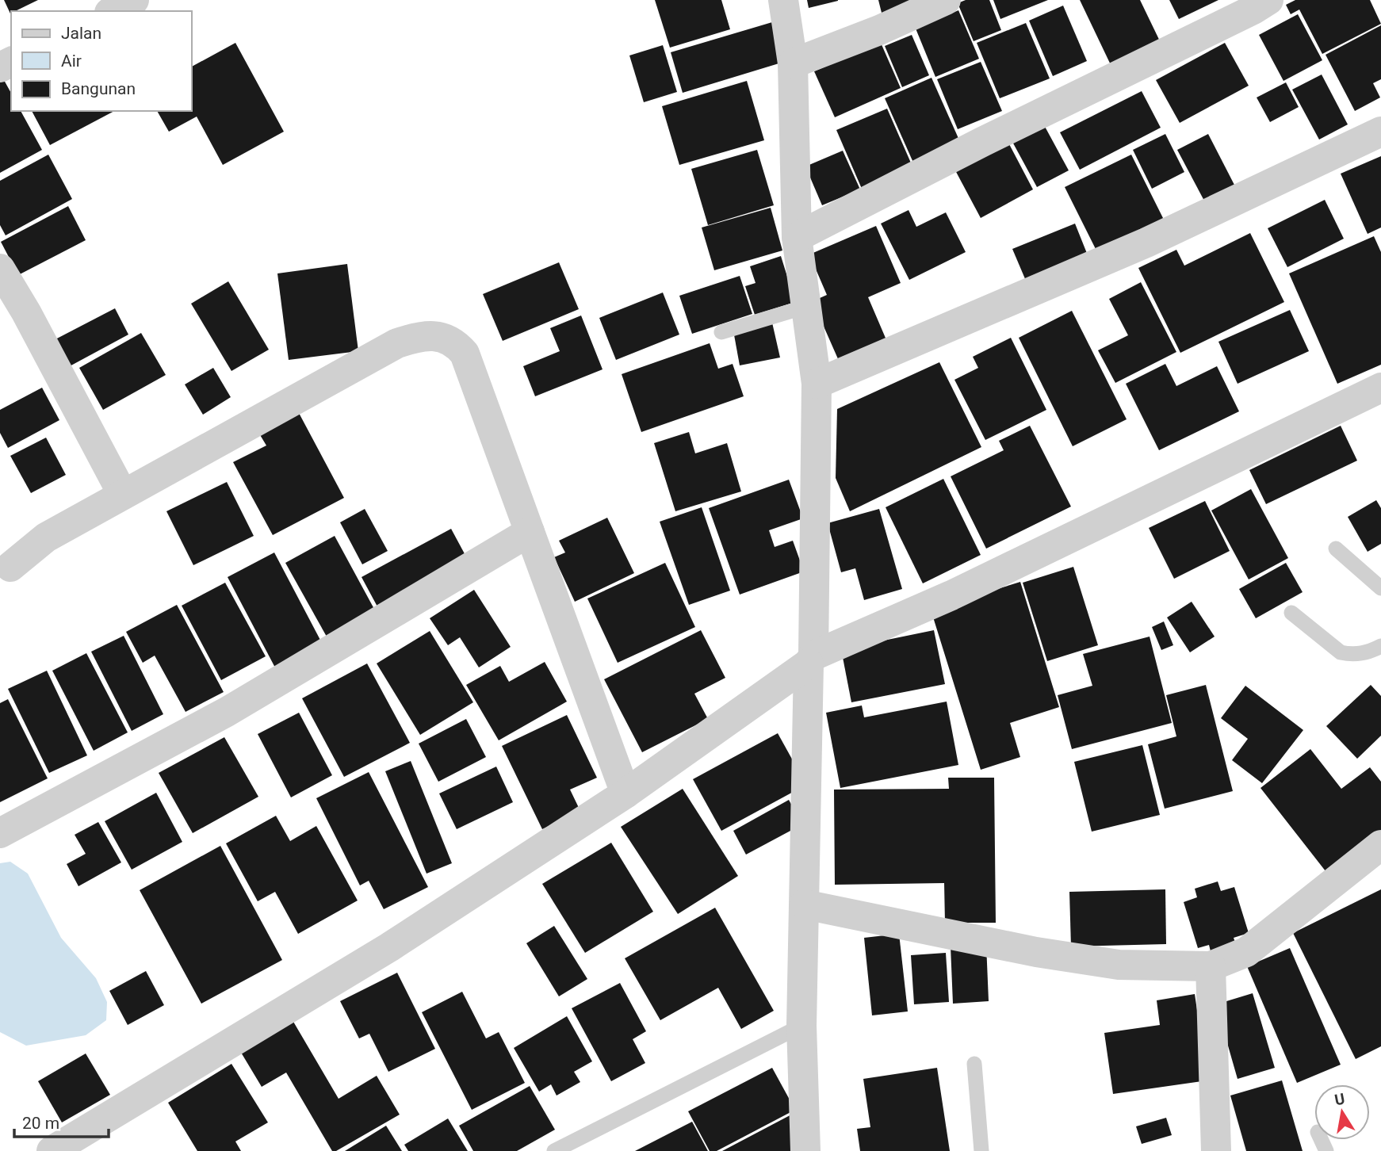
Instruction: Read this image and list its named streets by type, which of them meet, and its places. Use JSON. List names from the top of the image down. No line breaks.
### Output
{"legend":["Jalan","Air","Bangunan"],"scale_bar":"20 m","north":"top"}
